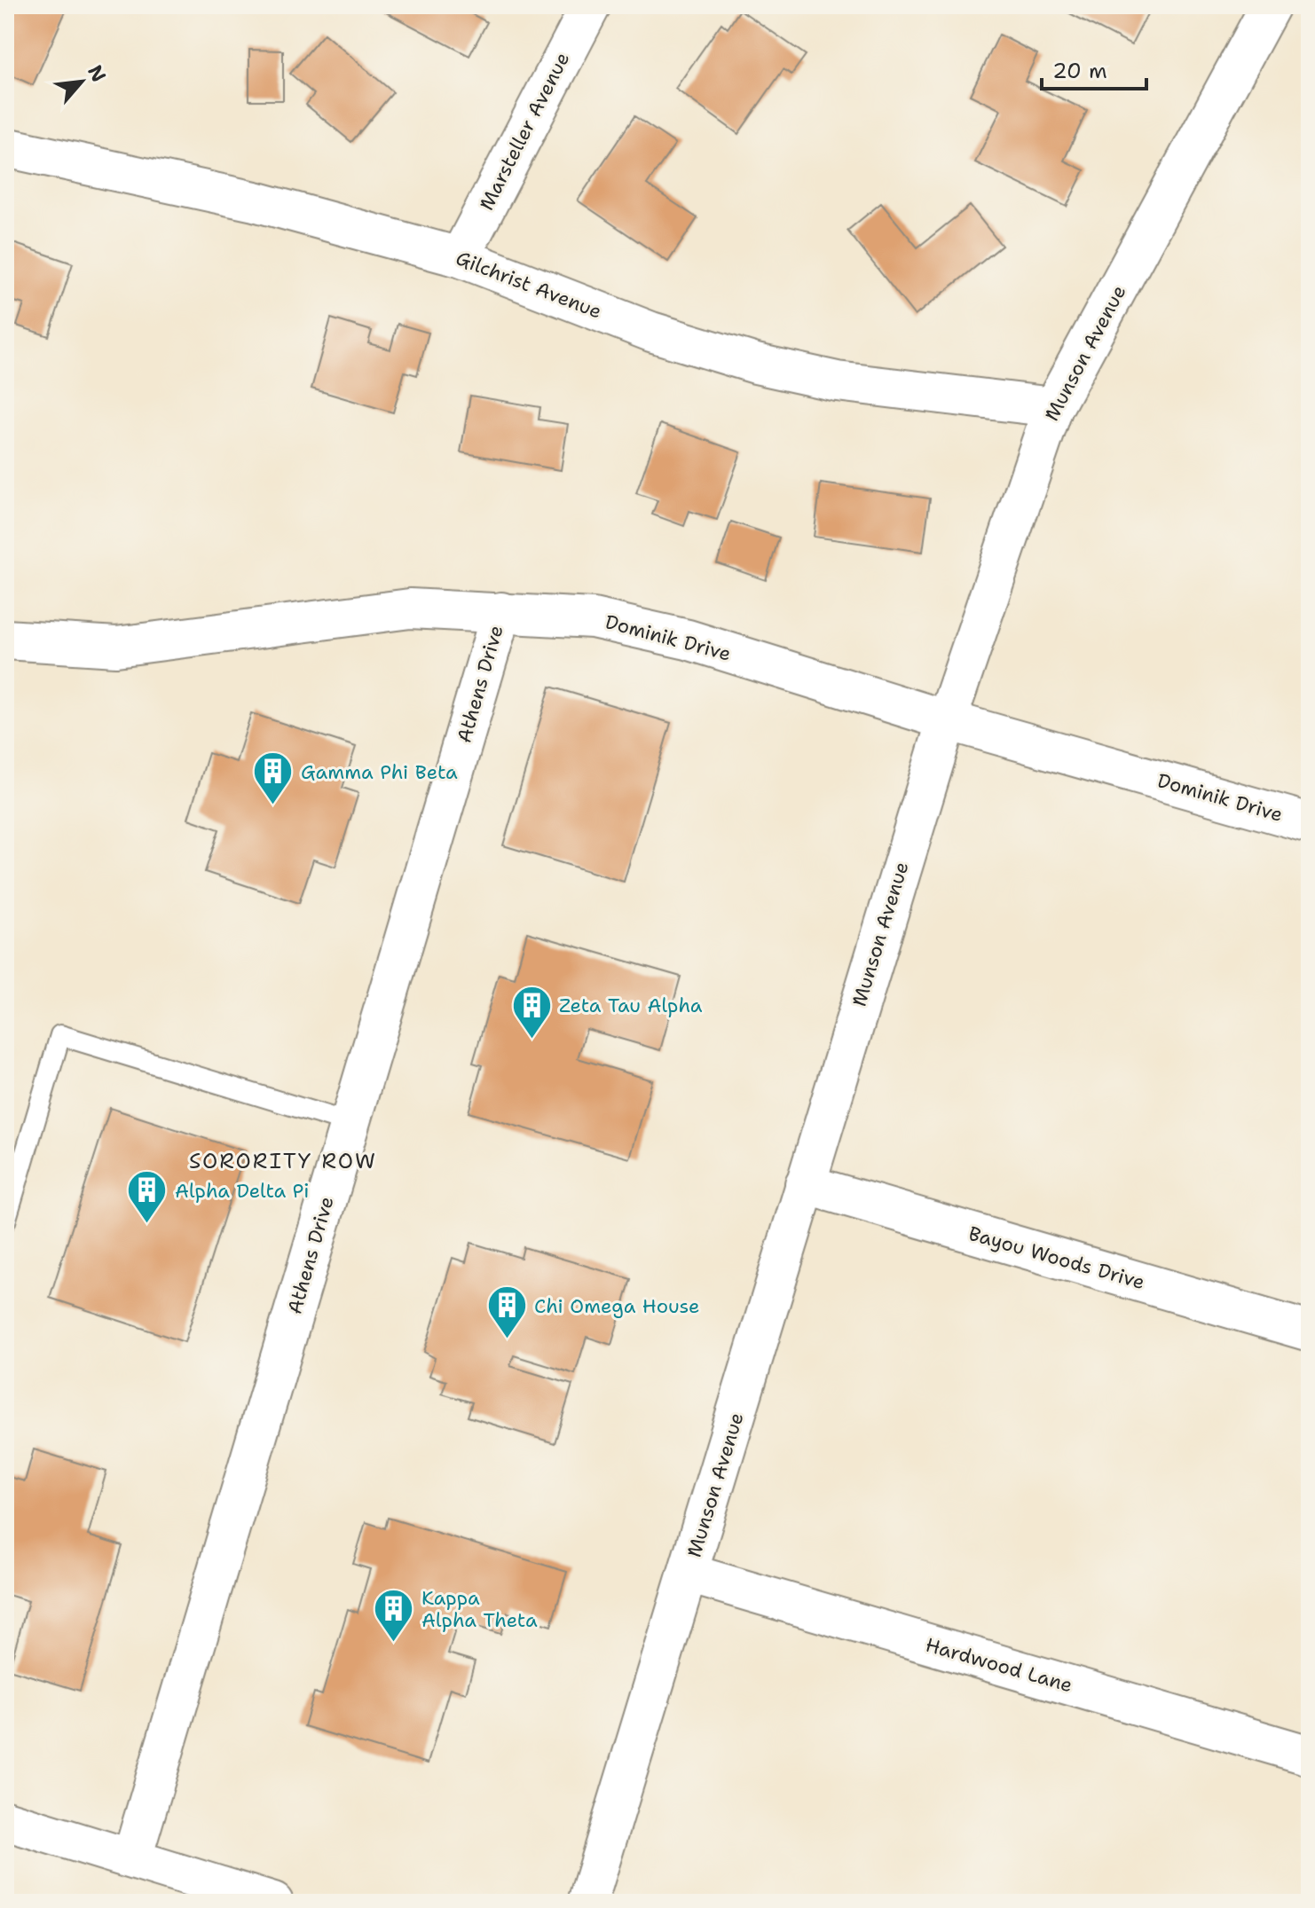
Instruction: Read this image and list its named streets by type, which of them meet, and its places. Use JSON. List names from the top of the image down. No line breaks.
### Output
{"streets":{"street":["Marsteller Avenue","Gilchrist Avenue","Munson Avenue","Dominik Drive","Athens Drive","Bayou Woods Drive","Hardwood Lane"]},"crossings":[["Marsteller Avenue","Gilchrist Avenue"],["Gilchrist Avenue","Munson Avenue"],["Munson Avenue","Dominik Drive"],["Munson Avenue","Bayou Woods Drive"],["Munson Avenue","Hardwood Lane"],["Dominik Drive","Athens Drive"]],"districts":["SORORITY ROW"],"places":{"building":["Gamma Phi Beta","Zeta Tau Alpha","Alpha Delta Pi","Chi Omega House","Kappa Alpha Theta"]},"scale_bar":"20 m","north":"top right"}
